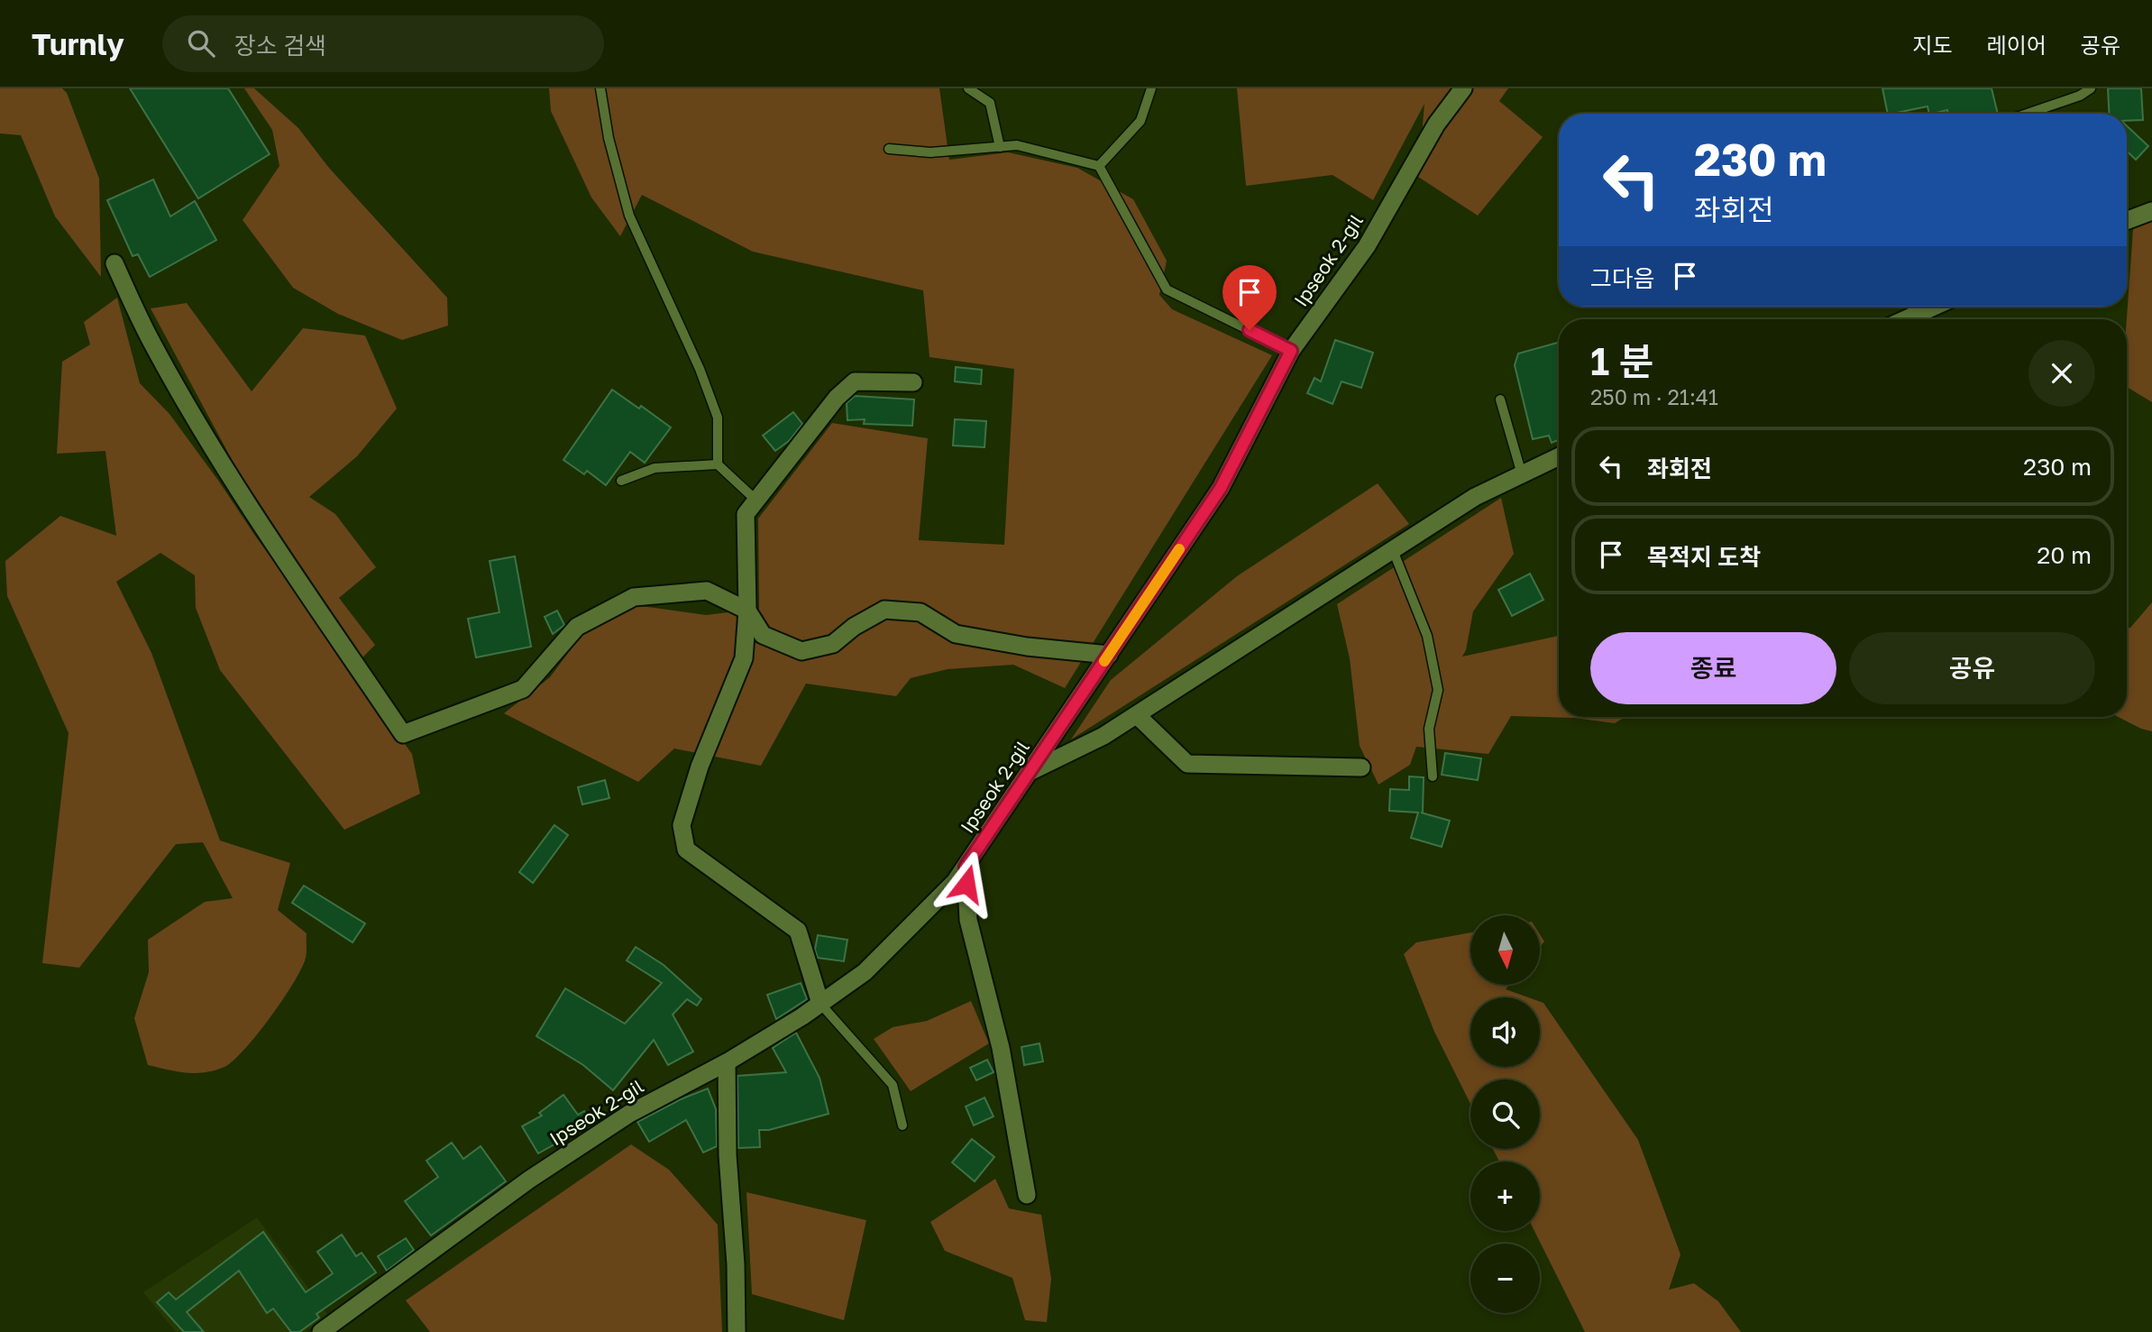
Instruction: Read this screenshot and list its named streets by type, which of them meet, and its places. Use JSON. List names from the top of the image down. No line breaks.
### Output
{"streets":{"street":["Ipseok 2-gil"]},"north":"bottom","page":{"header":"Turnly","search":"장소 검색","nav":["지도","레이어","공유"],"turn":["230 m","좌회전"],"then":"그다음","heading":["1 분","250 m · 21:41"],"list":[{"name":"좌회전","value":"230 m"},{"name":"목적지 도착","value":"20 m"}],"buttons":["종료","공유"],"map_buttons":["+","−"]}}
